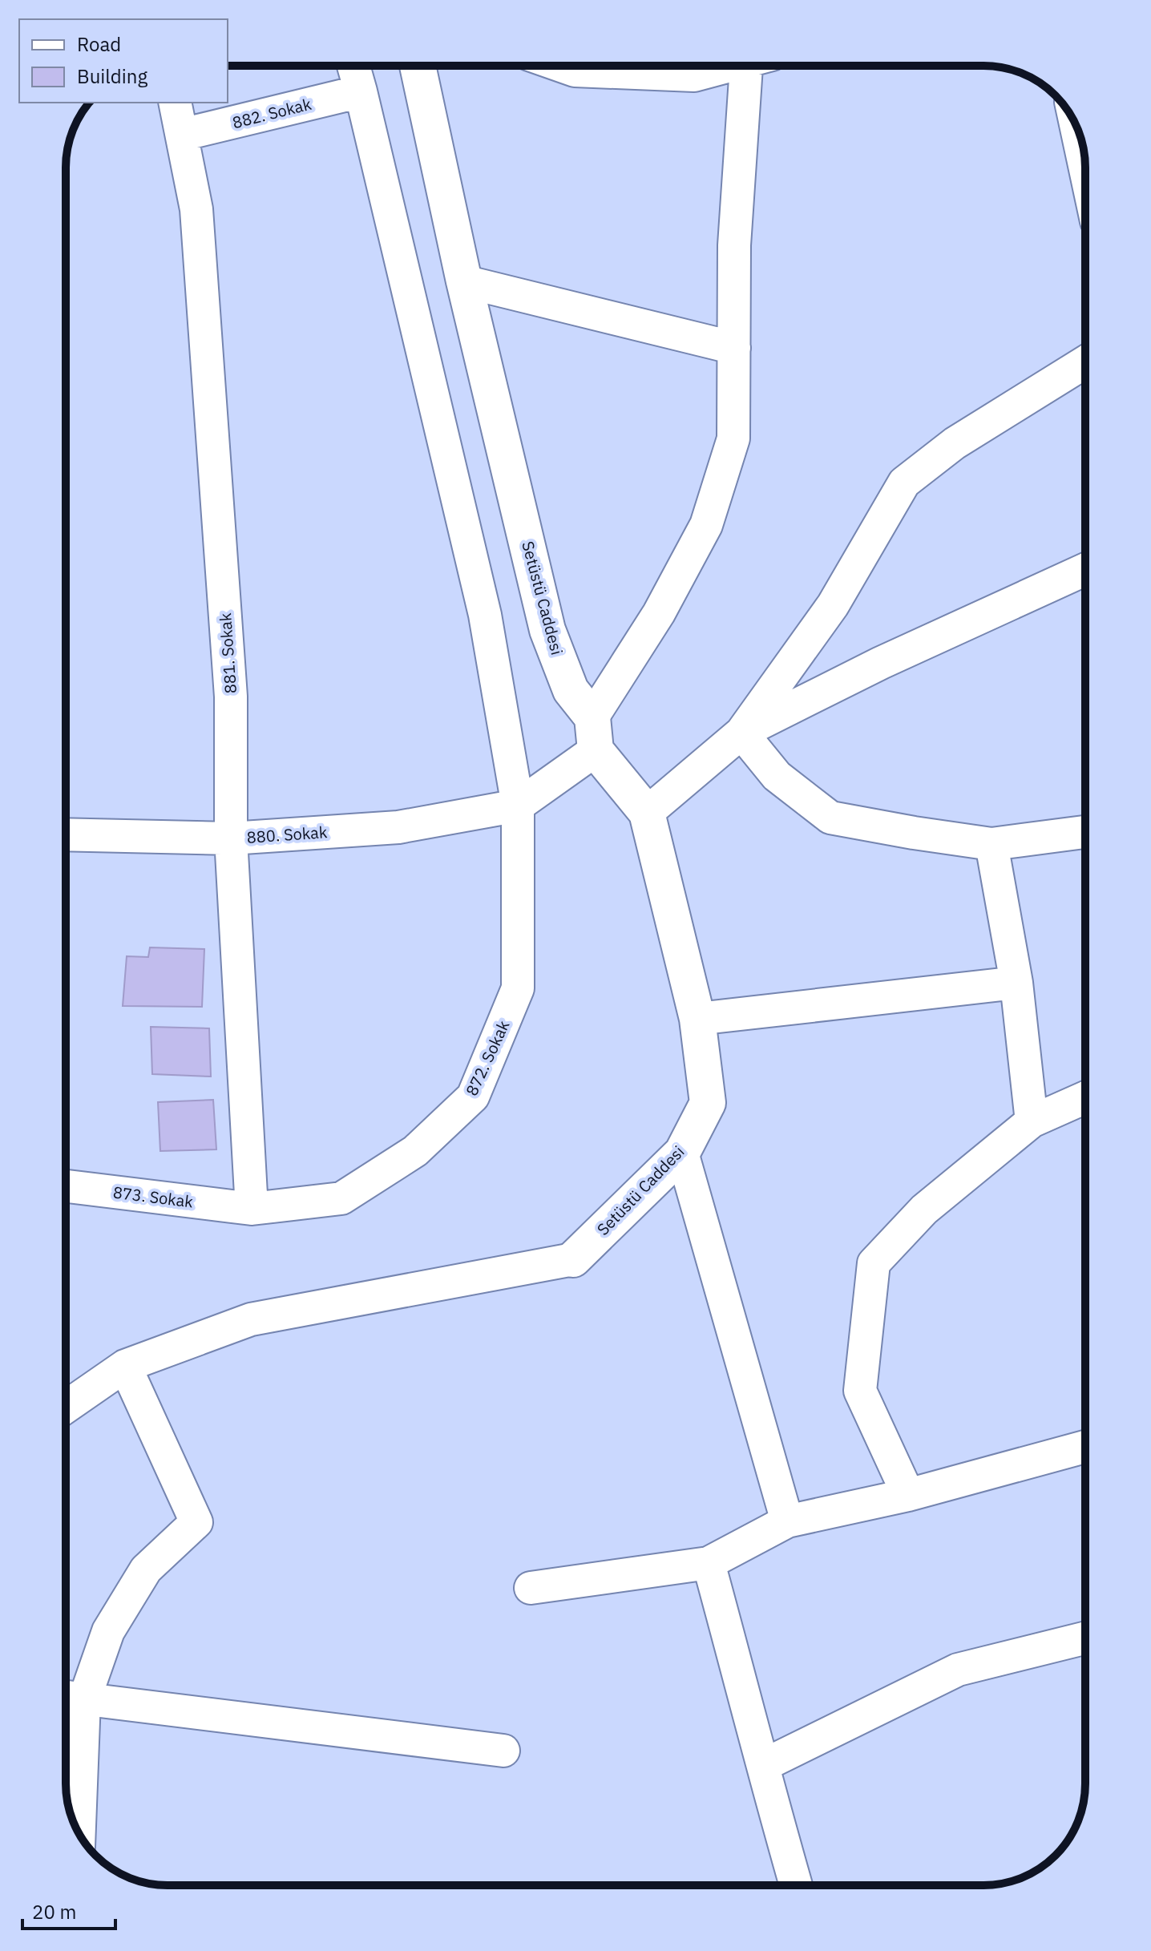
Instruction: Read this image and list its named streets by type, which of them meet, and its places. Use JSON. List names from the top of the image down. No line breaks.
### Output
{"streets":{"street":["882. Sokak","Setüstü Caddesi","881. Sokak","880. Sokak","872. Sokak","873. Sokak"]},"crossings":[["882. Sokak","881. Sokak"],["882. Sokak","872. Sokak"],["881. Sokak","880. Sokak"],["881. Sokak","872. Sokak"],["881. Sokak","873. Sokak"],["880. Sokak","872. Sokak"],["872. Sokak","873. Sokak"]],"legend":["Road","Building"],"scale_bar":"20 m"}
